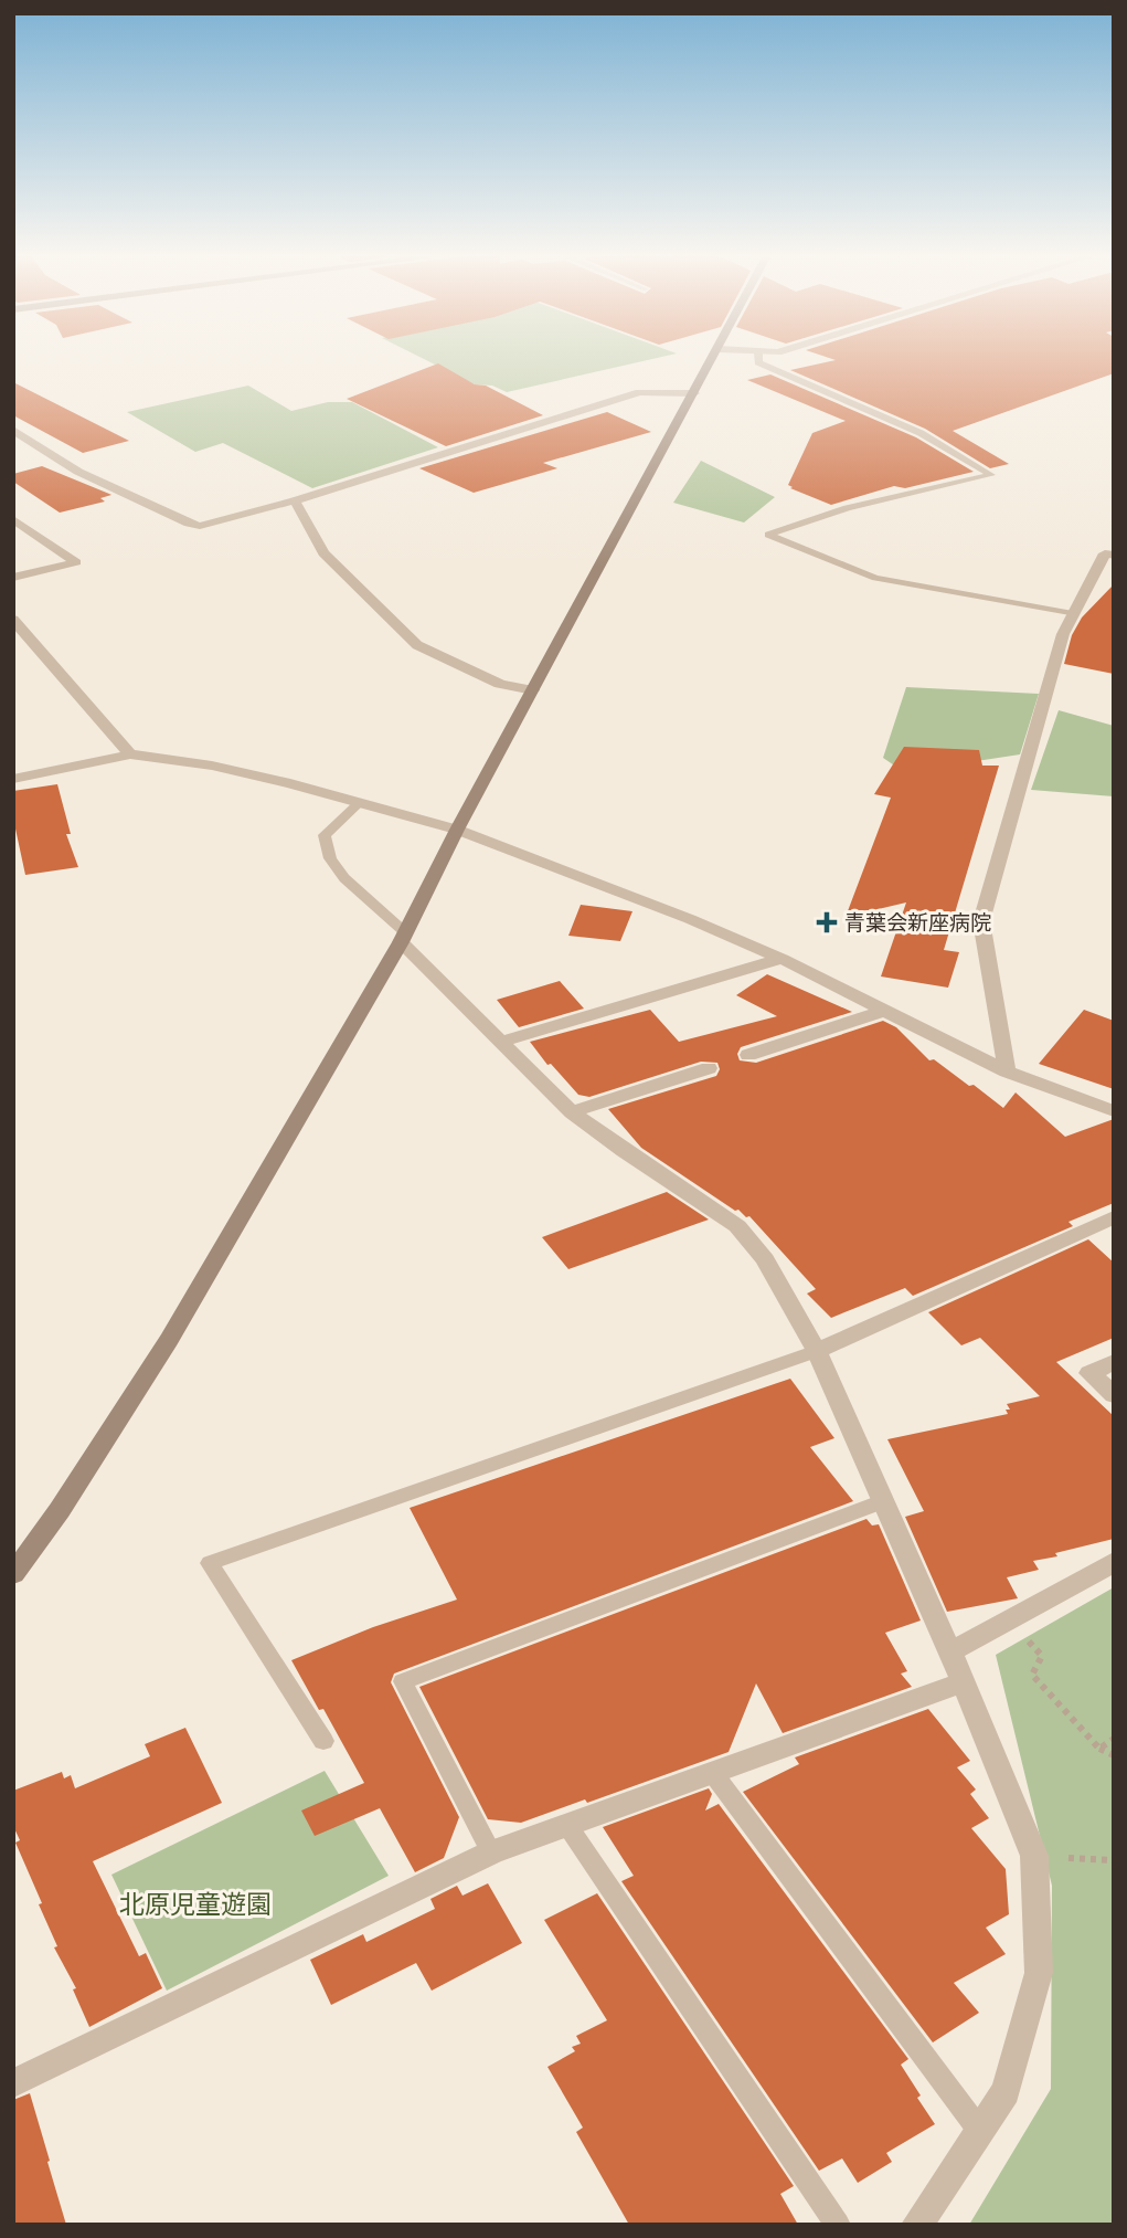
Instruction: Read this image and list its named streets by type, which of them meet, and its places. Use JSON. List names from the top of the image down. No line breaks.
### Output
{"parks":["北原児童遊園"],"places":{"health":["青葉会新座病院"]}}
